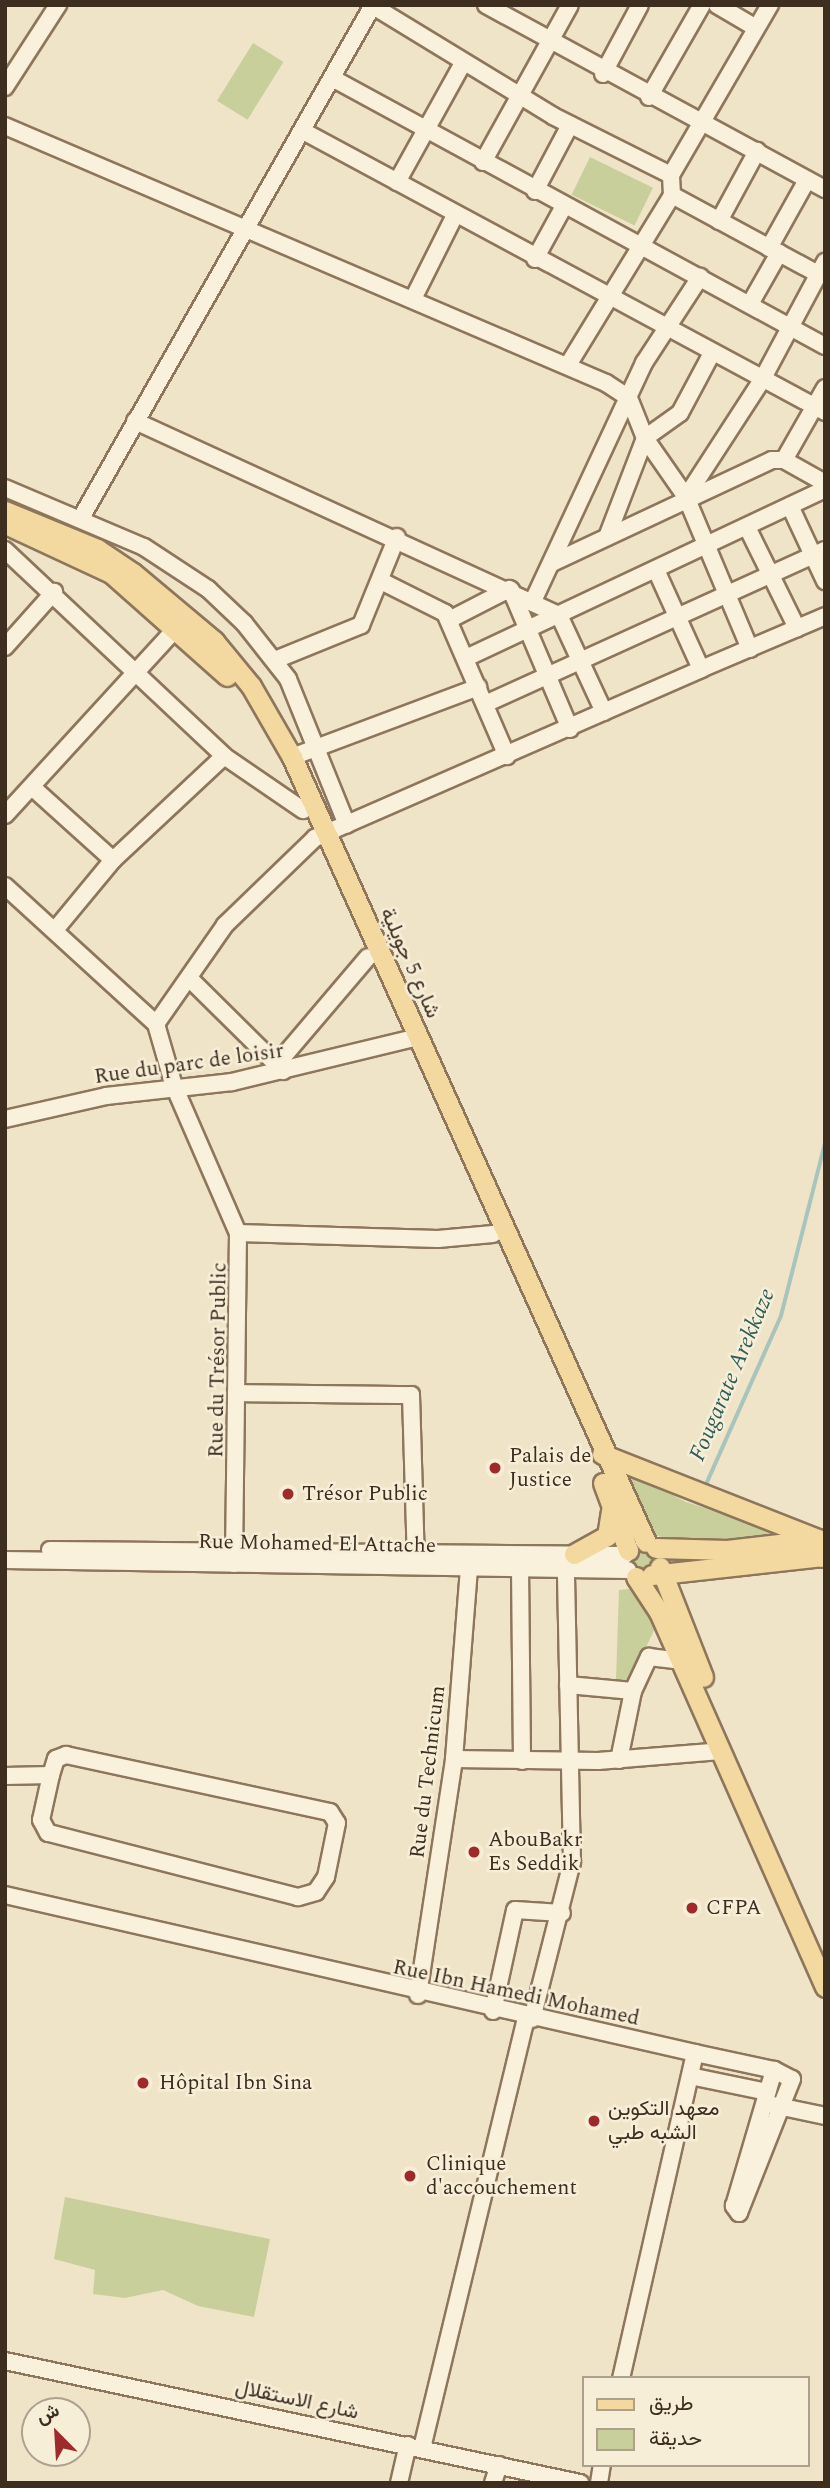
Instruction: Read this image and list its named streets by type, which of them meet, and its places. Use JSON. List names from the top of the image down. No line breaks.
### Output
{"streets":{"main road":["شارع 5 جويلية"],"street":["Rue du parc de loisir","Rue du Trésor Public","Rue Mohamed El Attache","Rue du Technicum","Rue Ibn Hamedi Mohamed","شارع الاستقلال"]},"crossings":[["شارع 5 جويلية","Rue du parc de loisir"],["شارع 5 جويلية","Rue Mohamed El Attache"],["Rue du parc de loisir","Rue du Trésor Public"],["Rue du Trésor Public","Rue Mohamed El Attache"],["Rue Mohamed El Attache","Rue du Technicum"],["Rue du Technicum","Rue Ibn Hamedi Mohamed"]],"water":["Fougarate Arekkaze"],"places":["Palais de Justice","Trésor Public","AbouBakr Es Seddik","CFPA","Hôpital Ibn Sina","معهد التكوين الشبه طبي","Clinique d'accouchement"],"legend":["طريق","حديقة"],"north":"top left"}
